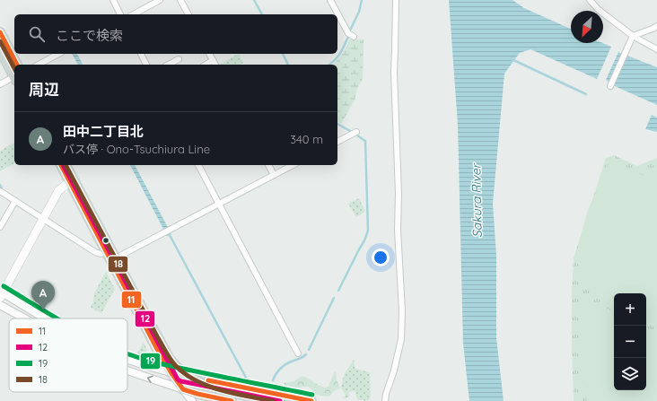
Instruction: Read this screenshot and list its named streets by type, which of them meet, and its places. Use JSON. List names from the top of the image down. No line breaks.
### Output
{"water":["Sakura River"],"lines":["transit line 11","transit line 18","transit line 12","transit line 19"],"legend":["11","12","19","18"],"north":"bottom left","page":{"search":"ここで検索","heading":"周辺","list":[{"mark":"A","name":"田中二丁目北","note":"バス停 · Ono-Tsuchiura Line","value":"340 m"}],"pins":"A","map_buttons":["+","−"]}}
